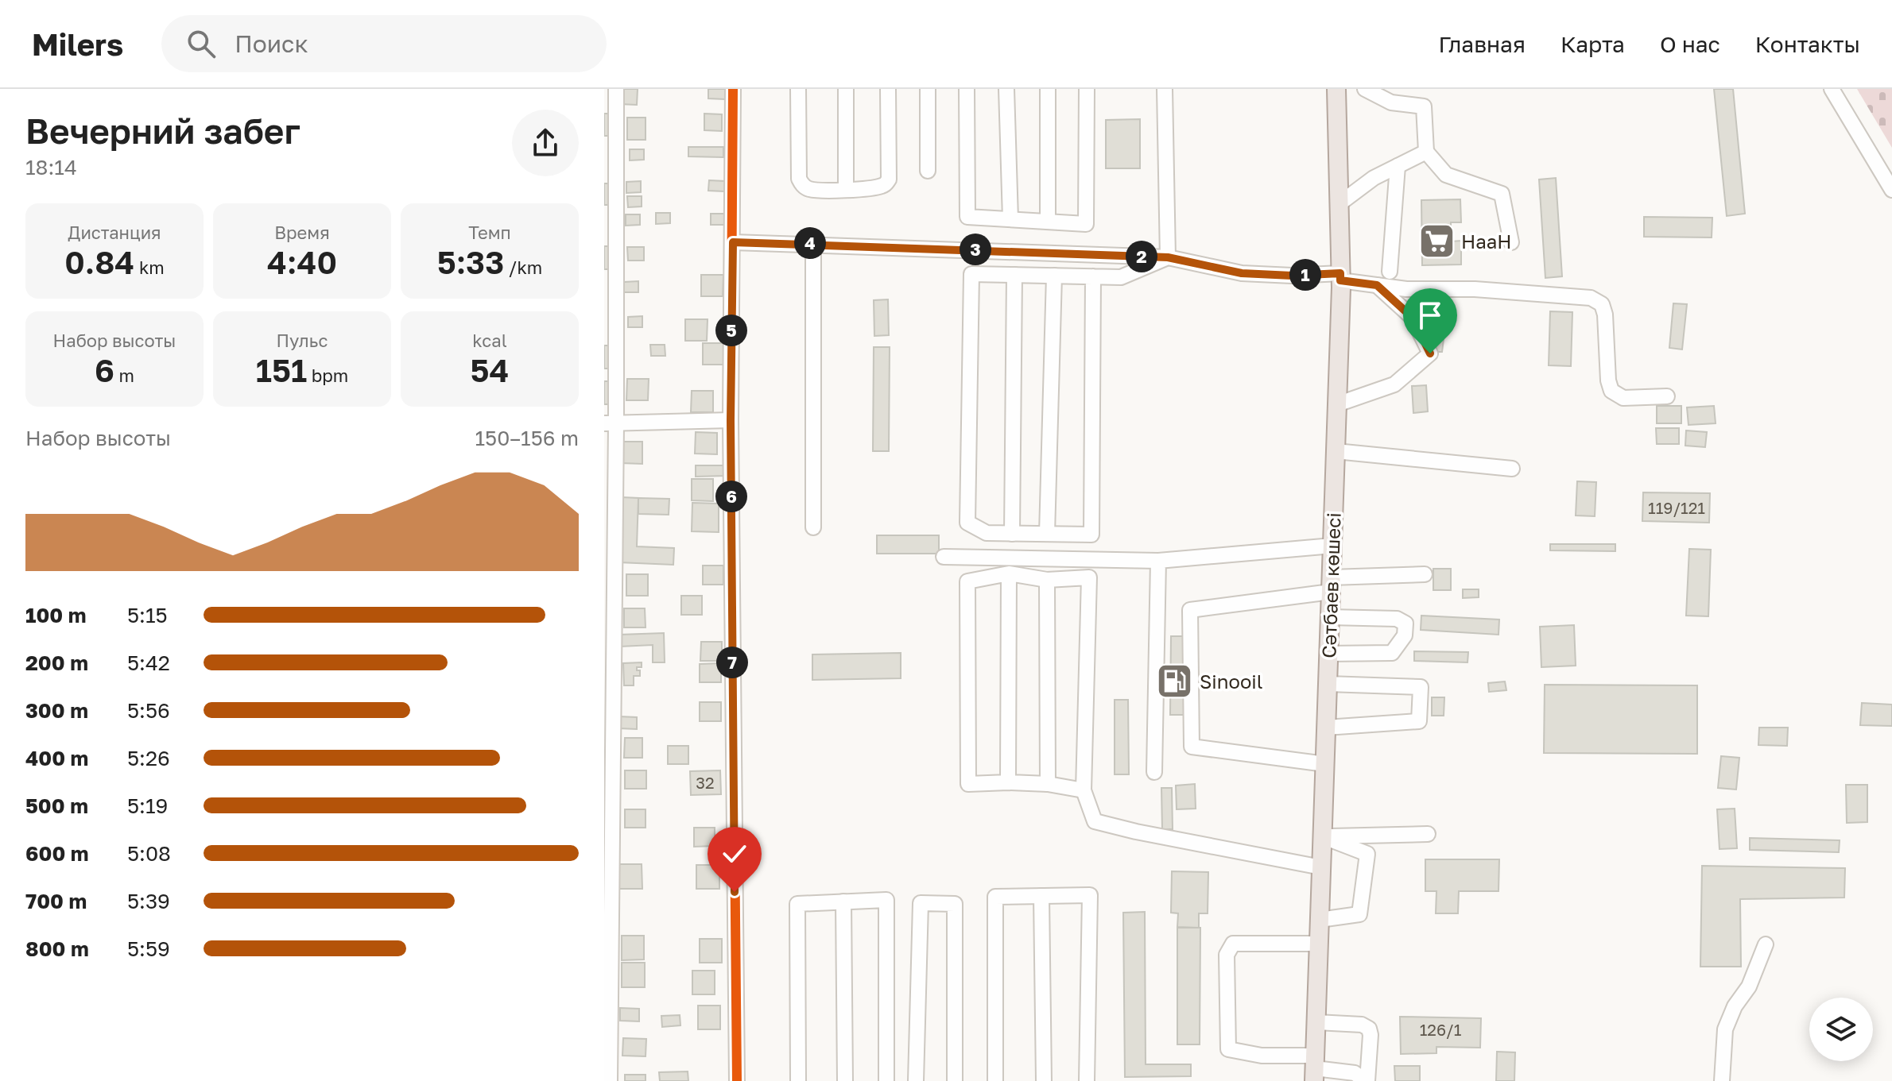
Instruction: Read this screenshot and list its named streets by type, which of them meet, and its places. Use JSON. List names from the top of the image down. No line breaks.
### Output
{"streets":{"main road":["Сәтбаев көшесі"]},"places":{"supermarket":["НааН"],"fuel station":["Sinooil"]},"house_numbers":["119/121","32","126/1"],"page":{"header":"Milers","search":"Поиск","nav":["Главная","Карта","О нас","Контакты"],"heading":["Вечерний забег","18:14"],"stats":[["Дистанция","0.84 km"],["Время","4:40"],["Темп","5:33 /km"],["Набор высоты","6 m"],["Пульс","151 bpm"],["kcal","54"]],"pins":["4","3","2","1","5","6","7"],"chart":["Набор высоты","150–156 m"],"list":[{"name":"100 m","note":"5:15"},{"name":"200 m","note":"5:42"},{"name":"300 m","note":"5:56"},{"name":"400 m","note":"5:26"},{"name":"500 m","note":"5:19"},{"name":"600 m","note":"5:08"},{"name":"700 m","note":"5:39"},{"name":"800 m","note":"5:59"}]}}
